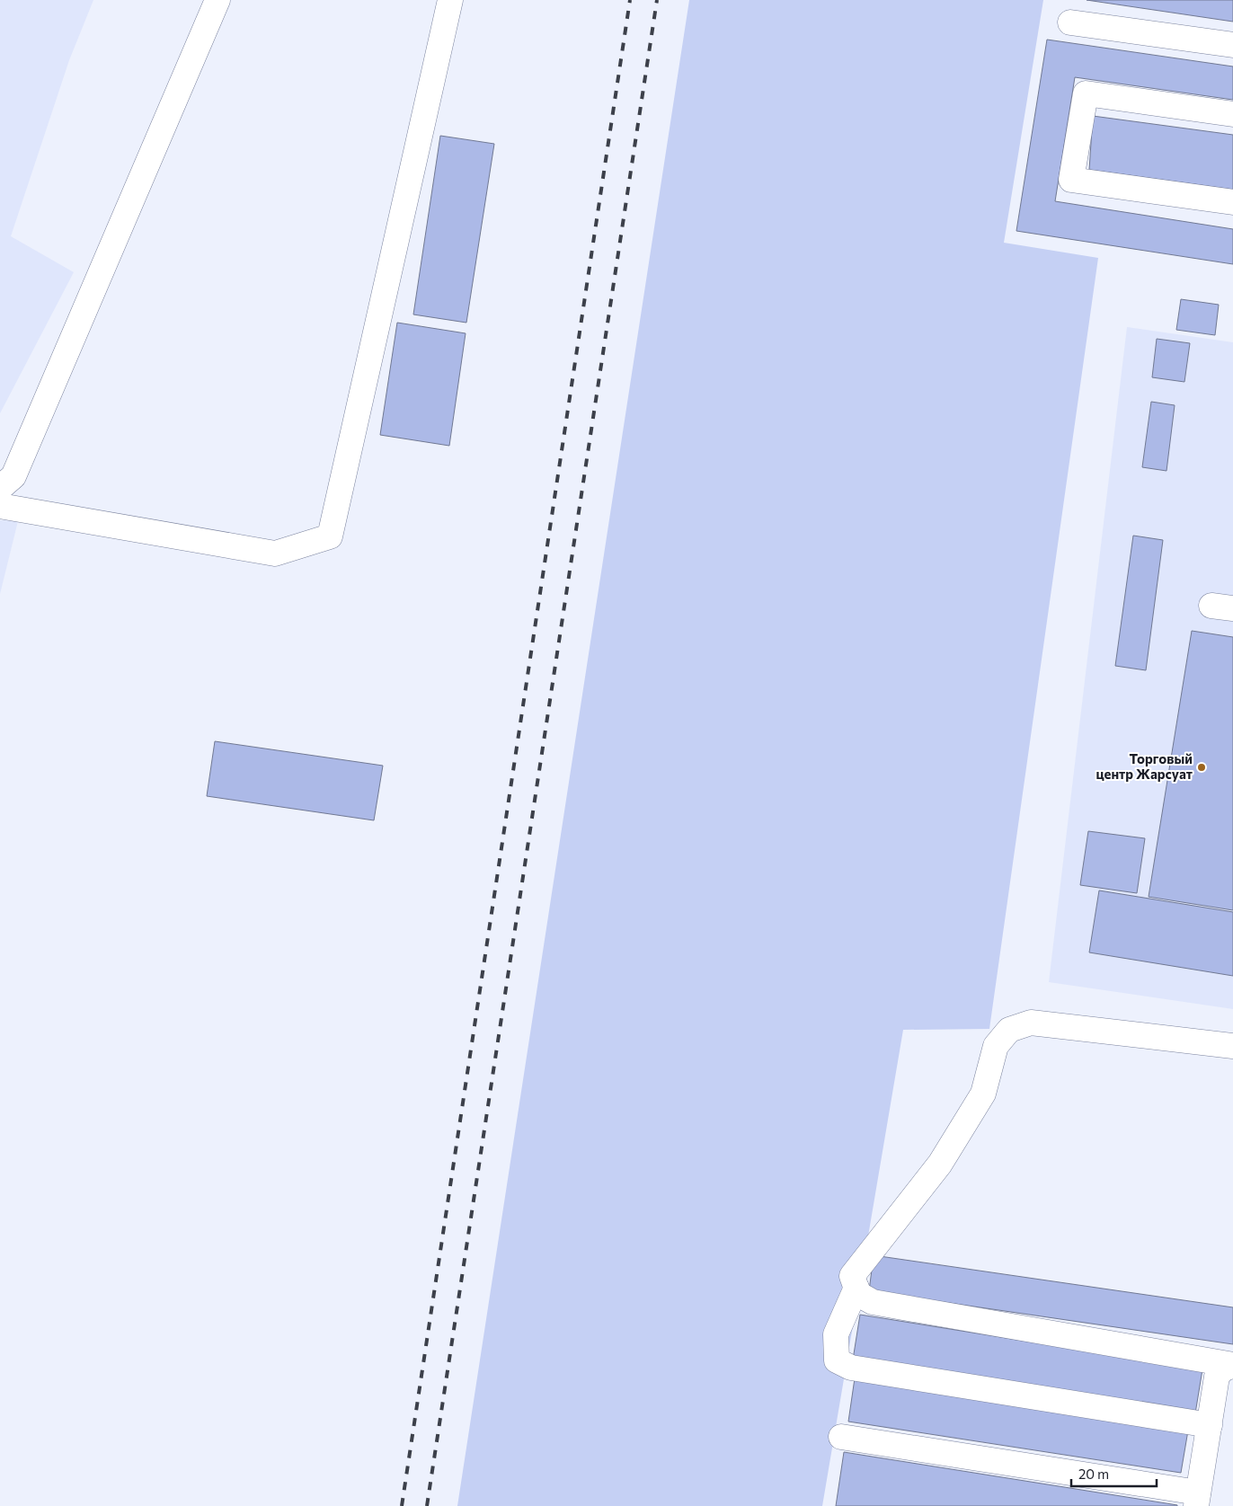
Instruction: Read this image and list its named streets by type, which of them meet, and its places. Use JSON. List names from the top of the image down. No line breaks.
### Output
{"places":["Торговый центр Жарсуат"],"scale_bar":"20 m"}
